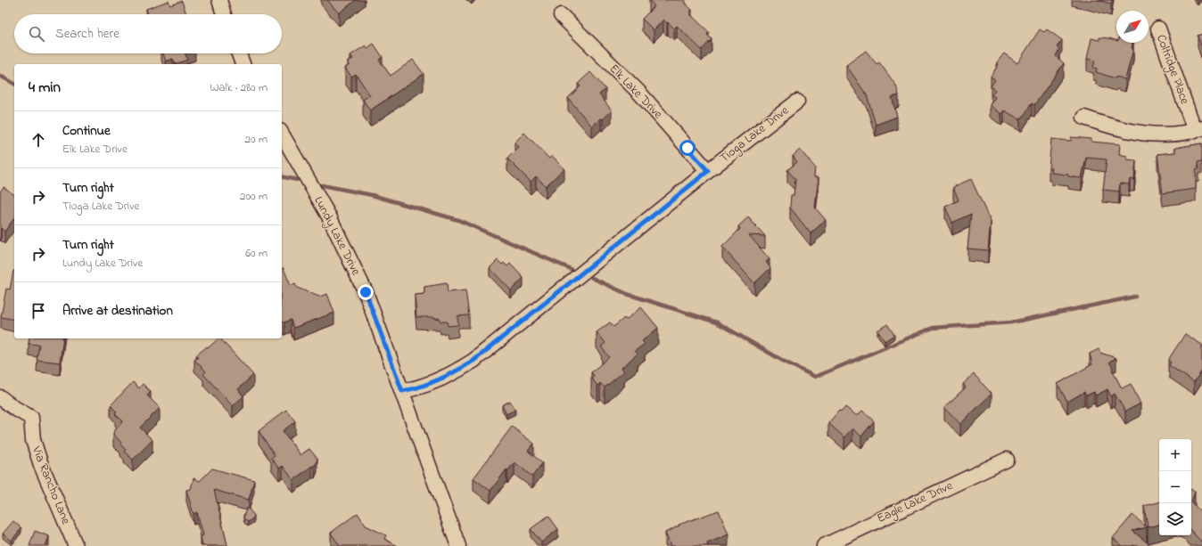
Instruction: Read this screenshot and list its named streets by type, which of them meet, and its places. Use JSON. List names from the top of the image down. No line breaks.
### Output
{"streets":{"street":["Coltridge Place","Elk Lake Drive","Tioga Lake Drive","Lundy Lake Drive","Via Rancho Lane","Eagle Lake Drive"]},"crossings":[["Elk Lake Drive","Tioga Lake Drive"],["Tioga Lake Drive","Lundy Lake Drive"]],"north":"top right","page":{"search":"Search here","heading":["4 min","Walk · 280 m"],"list":[["Continue","Elk Lake Drive","20 m"],["Turn right","Tioga Lake Drive","200 m"],["Turn right","Lundy Lake Drive","60 m"],"Arrive at destination"],"map_buttons":["+","−"]}}
